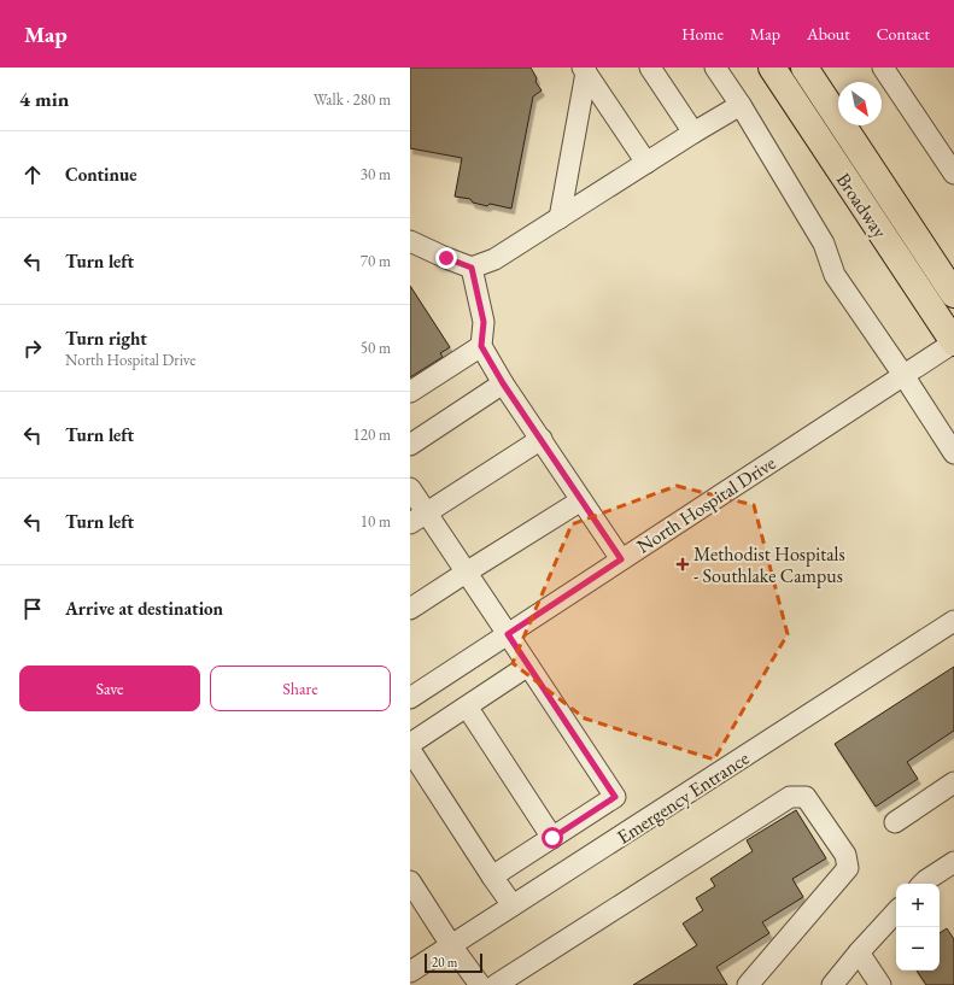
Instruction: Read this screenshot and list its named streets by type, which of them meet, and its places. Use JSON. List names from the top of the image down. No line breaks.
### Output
{"streets":{"main road":["Broadway"],"street":["North Hospital Drive","Emergency Entrance"]},"crossings":[["Broadway","North Hospital Drive"]],"places":{"health":["Methodist Hospitals - Southlake Campus"]},"scale_bar":"20 m","north":"bottom right","page":{"header":"Map","nav":["Home","Map","About","Contact"],"heading":["4 min","Walk · 280 m"],"list":[["Continue","30 m"],["Turn left","70 m"],["Turn right","North Hospital Drive","50 m"],["Turn left","120 m"],["Turn left","10 m"],"Arrive at destination"],"buttons":["Save","Share"],"map_buttons":["+","−"],"scale":"20 m"}}
